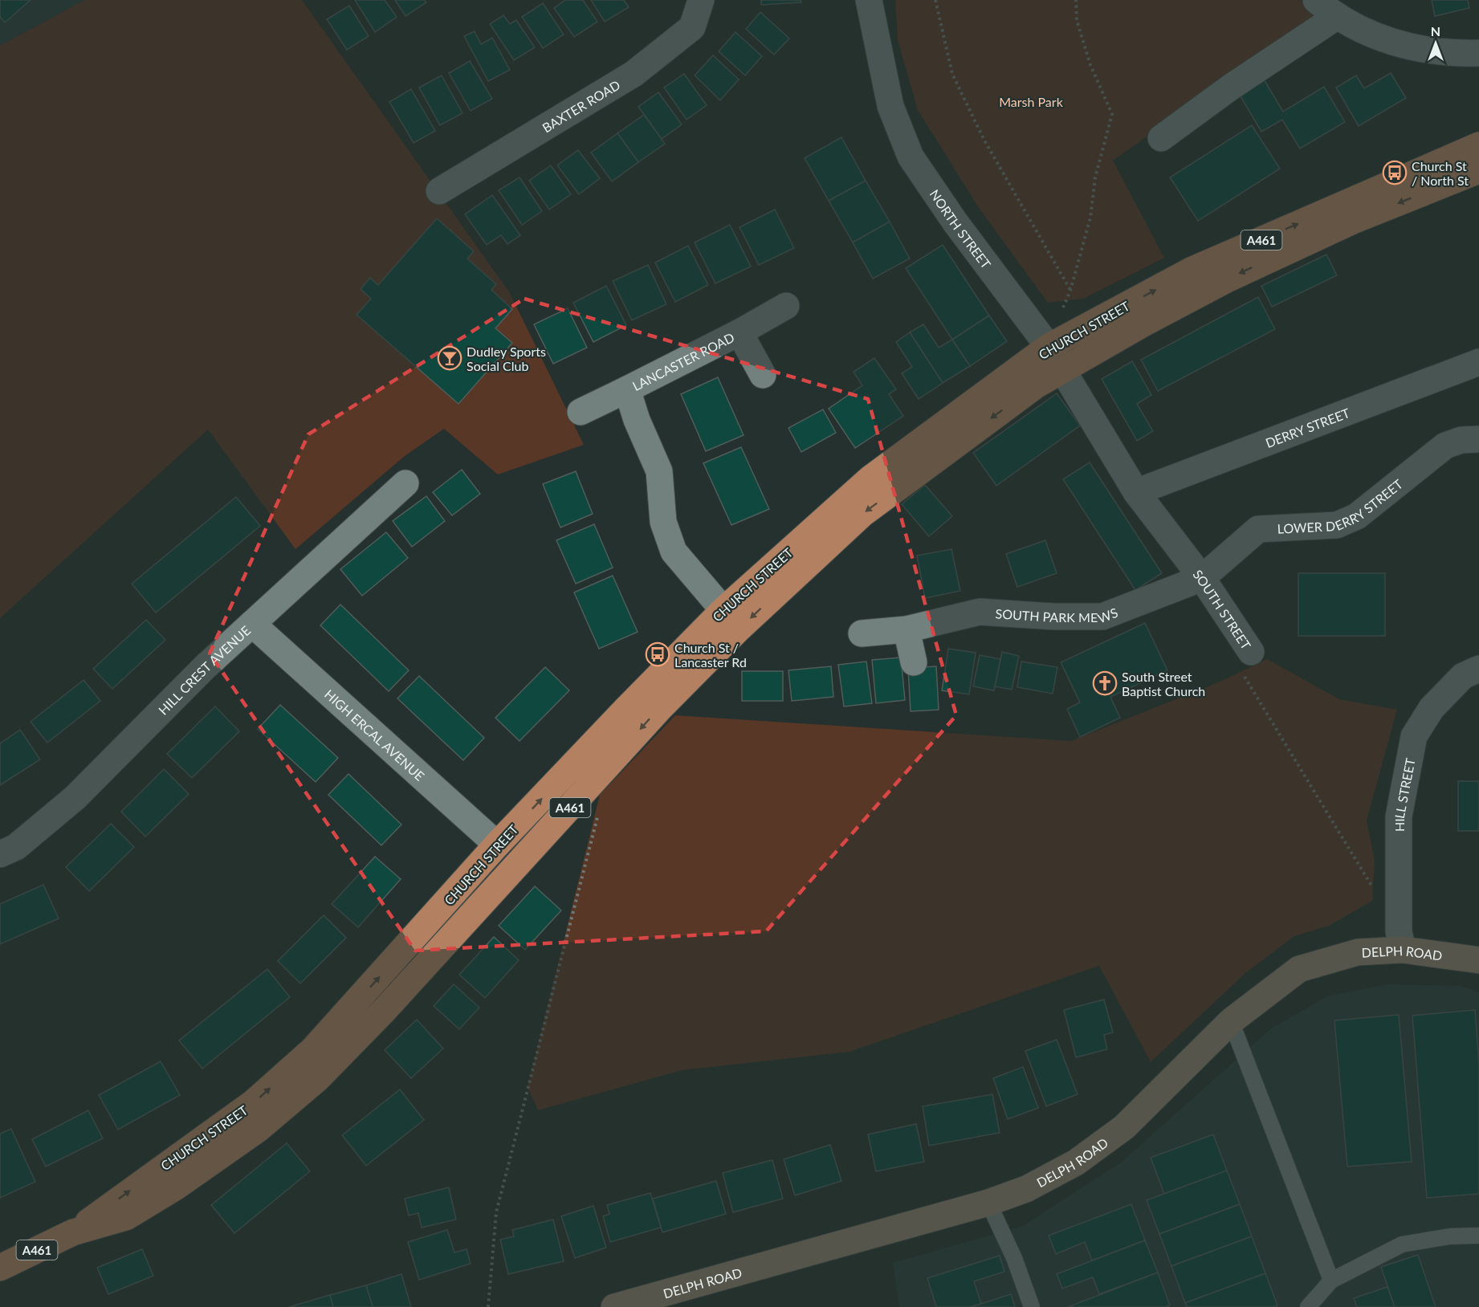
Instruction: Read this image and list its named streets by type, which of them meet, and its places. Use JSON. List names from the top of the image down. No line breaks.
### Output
{"streets":{"main road":["A461","CHURCH STREET","DELPH ROAD"],"street":["BAXTER ROAD","NORTH STREET","LANCASTER ROAD","DERRY STREET","LOWER DERRY STREET","SOUTH STREET","SOUTH PARK MEWS","HILL CREST AVENUE","HIGH ERCAL AVENUE","HILL STREET"]},"crossings":[["NORTH STREET","CHURCH STREET"],["NORTH STREET","SOUTH STREET"],["CHURCH STREET","LANCASTER ROAD"],["CHURCH STREET","SOUTH STREET"],["CHURCH STREET","HIGH ERCAL AVENUE"],["DERRY STREET","SOUTH STREET"],["LOWER DERRY STREET","SOUTH STREET"],["LOWER DERRY STREET","SOUTH PARK MEWS"],["SOUTH STREET","SOUTH PARK MEWS"],["HILL CREST AVENUE","HIGH ERCAL AVENUE"],["HILL STREET","DELPH ROAD"]],"parks":["Marsh Park"],"places":{"bus stop":["Church St / North St","Church St / Lancaster Rd"],"bar":["Dudley Sports Social Club"],"church":["South Street Baptist Church"]},"north":"top"}
